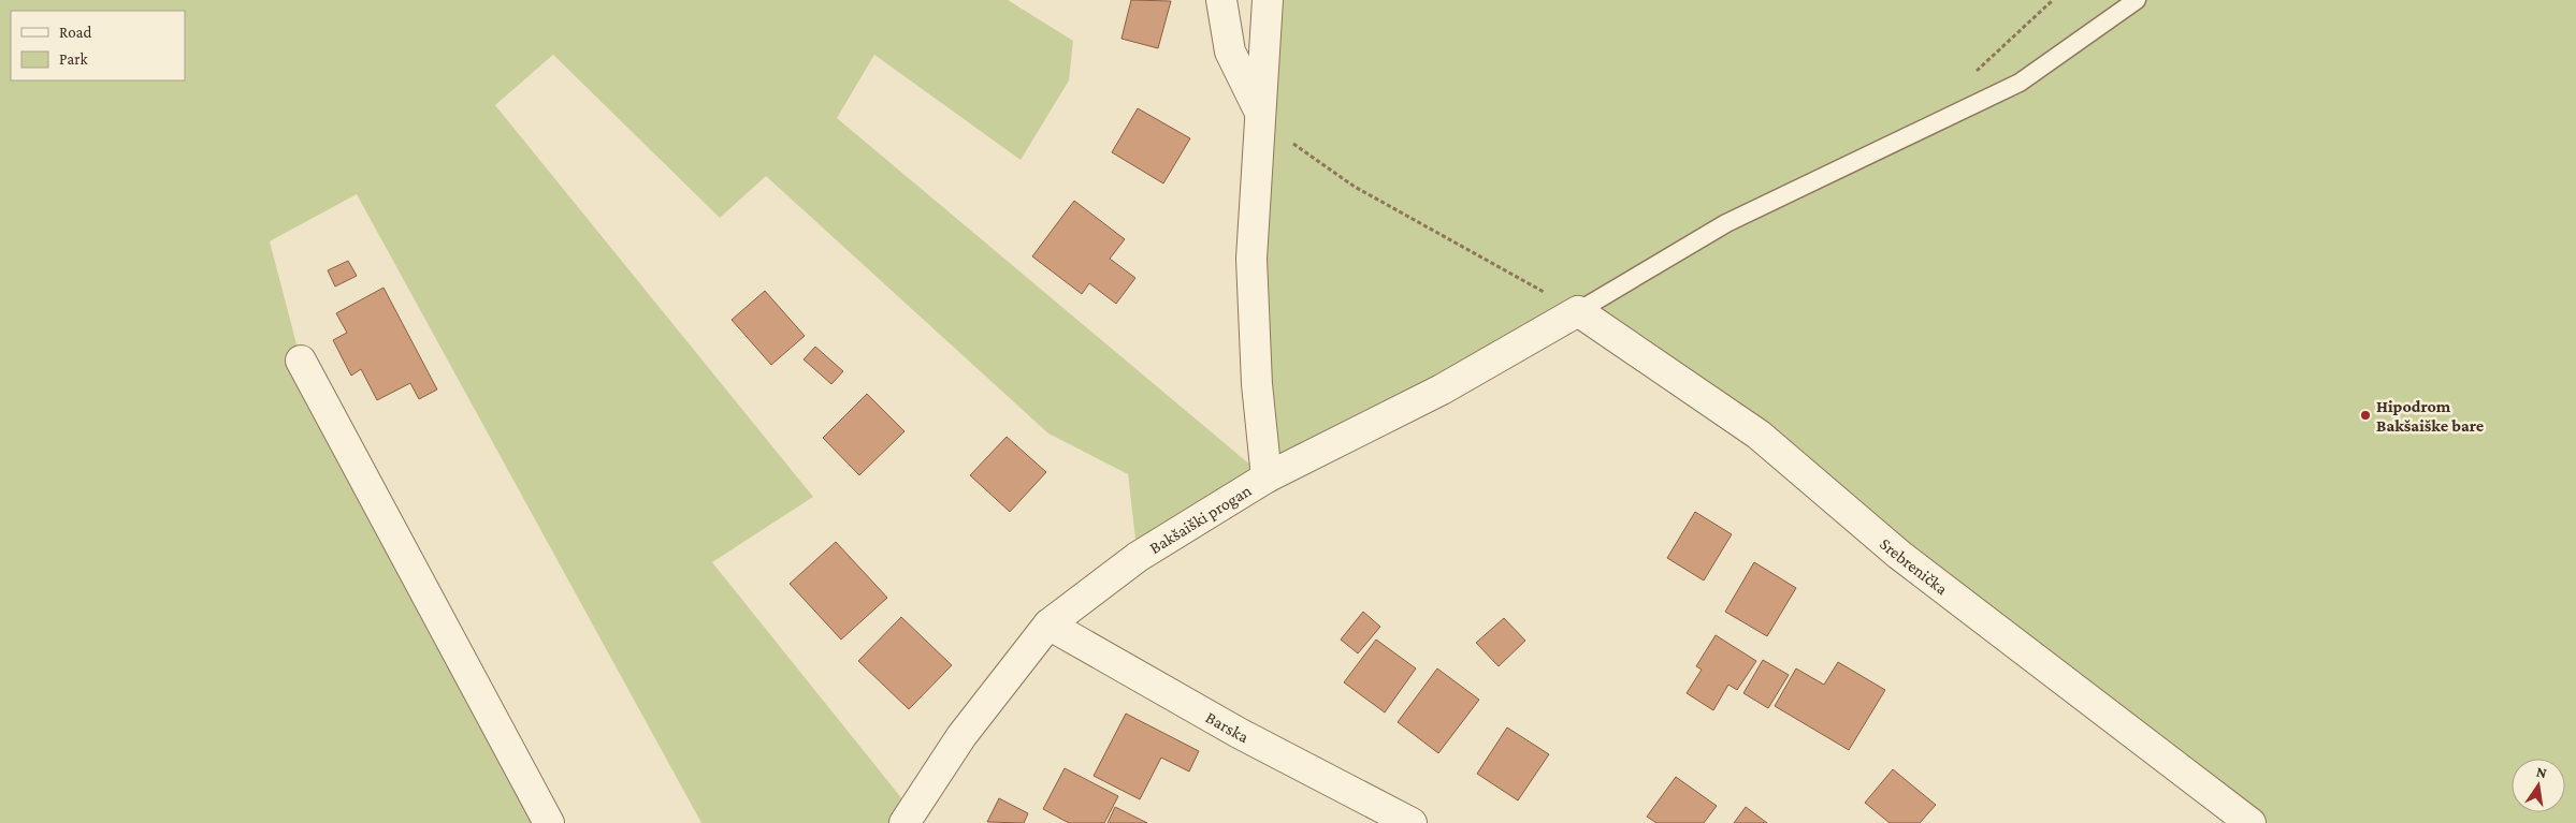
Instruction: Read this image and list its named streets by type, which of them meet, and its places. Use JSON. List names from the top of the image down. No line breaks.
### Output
{"streets":{"street":["Bakšaiški progan","Srebrenička","Barska"]},"crossings":[["Bakšaiški progan","Srebrenička"],["Bakšaiški progan","Barska"]],"places":["Hipodrom Bakšaiške bare"],"legend":["Road","Park"],"north":"top"}
